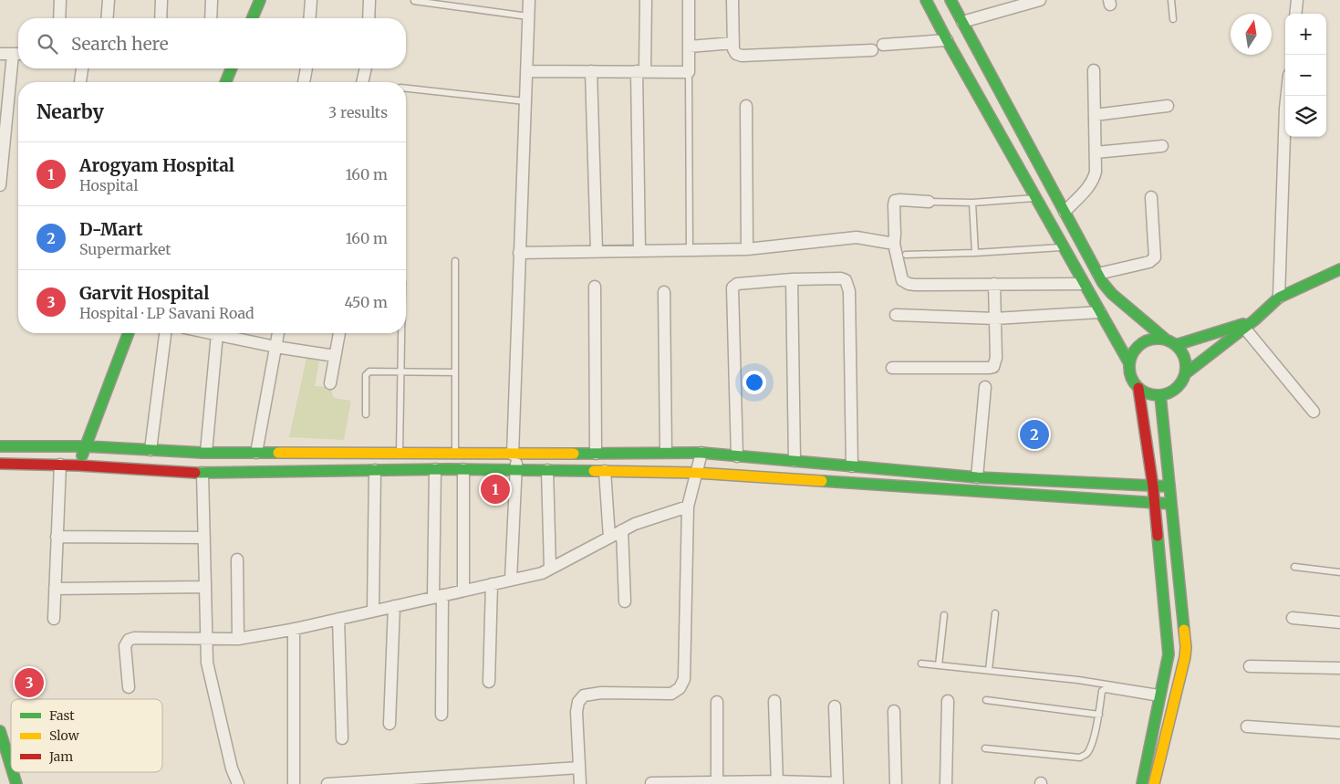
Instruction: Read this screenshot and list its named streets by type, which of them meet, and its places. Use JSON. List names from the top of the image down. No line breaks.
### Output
{"legend":["Fast","Slow","Jam"],"north":"top","page":{"map_buttons":["+","−"],"search":"Search here","heading":["Nearby","3 results"],"list":[{"mark":"1","name":"Arogyam Hospital","note":"Hospital","value":"160 m"},{"mark":"2","name":"D-Mart","note":"Supermarket","value":"160 m"},{"mark":"3","name":"Garvit Hospital","note":"Hospital · LP Savani Road","value":"450 m"}],"pins":["2","1","3"]}}
